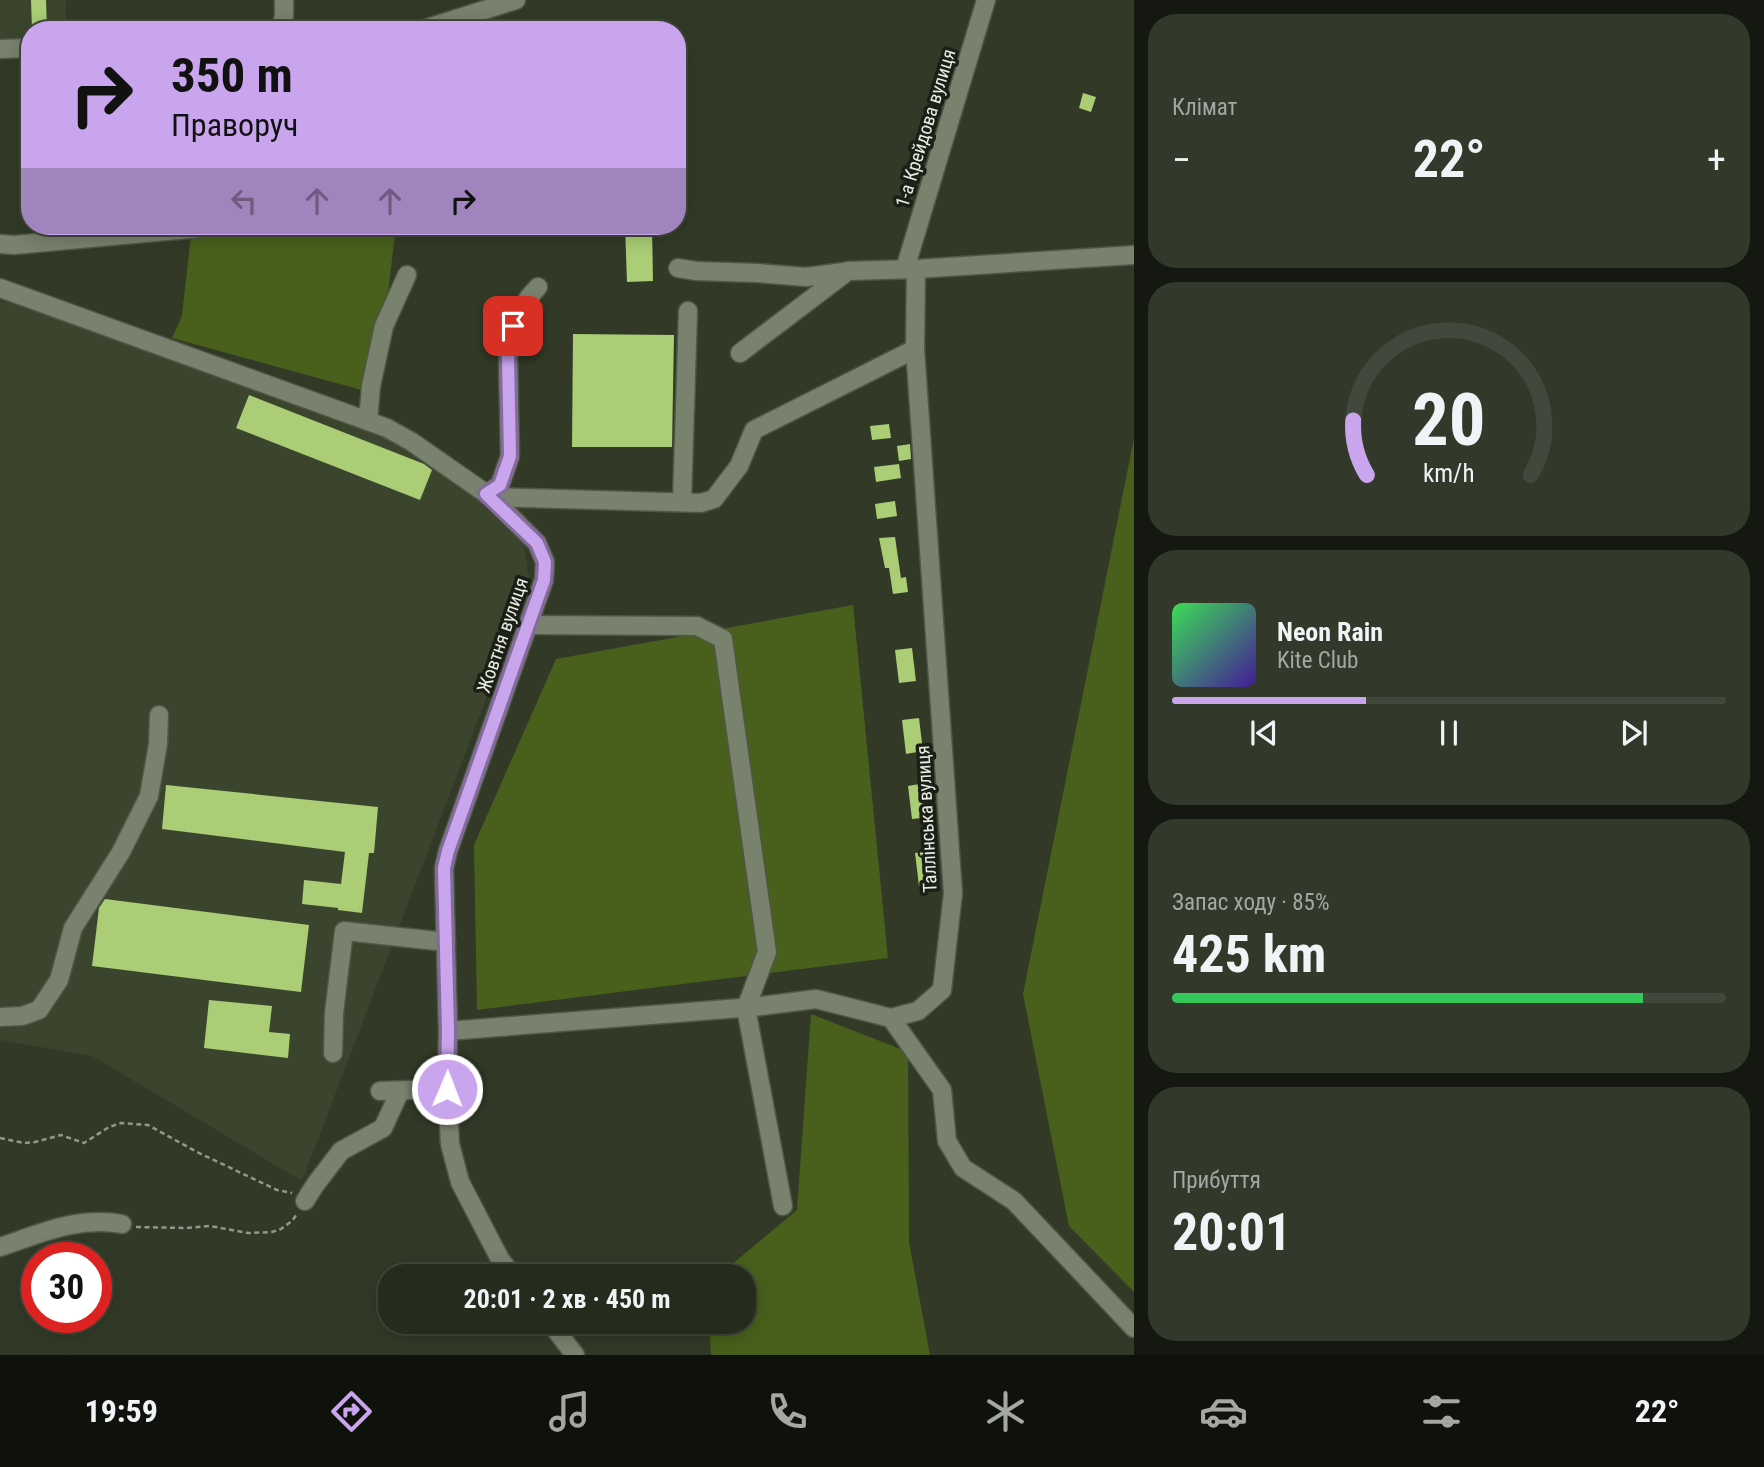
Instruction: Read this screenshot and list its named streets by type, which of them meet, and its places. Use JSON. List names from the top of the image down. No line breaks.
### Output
{"streets":{"street":["1-а Крейдова вулиця","Жовтня вулиця","Таллінська вулиця"]},"crossings":[["1-а Крейдова вулиця","Таллінська вулиця"]],"page":{"tile":["Клімат",["Запас ходу · 85%","425 km"],["Прибуття","20:01"]],"turn":["350 m","Праворуч"],"heat":["−","22°","+"],"song":["Neon Rain","Kite Club"],"limit":"30","trip":"20:01 · 2 хв · 450 m","tabs":["19:59","22°"],"gauge":["20","km/h"]}}
